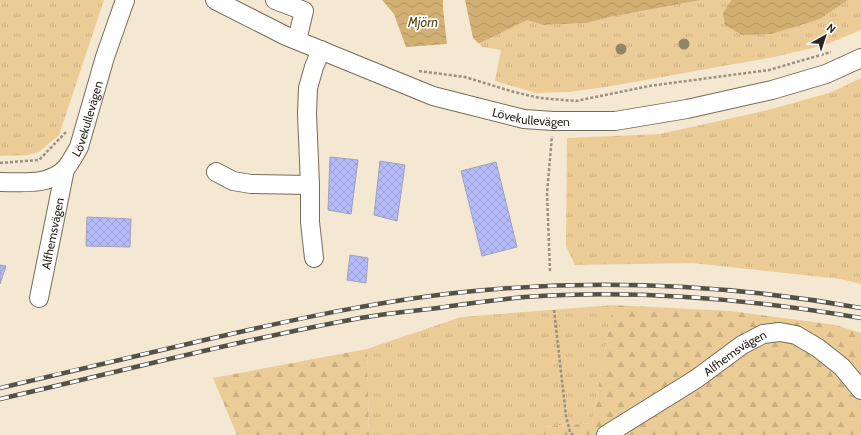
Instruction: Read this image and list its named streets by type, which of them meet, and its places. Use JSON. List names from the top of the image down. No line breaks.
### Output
{"streets":{"street":["Lövekullevägen","Alfhemsvägen"]},"crossings":[["Lövekullevägen","Alfhemsvägen"]],"water":["Mjörn"],"north":"top right"}
